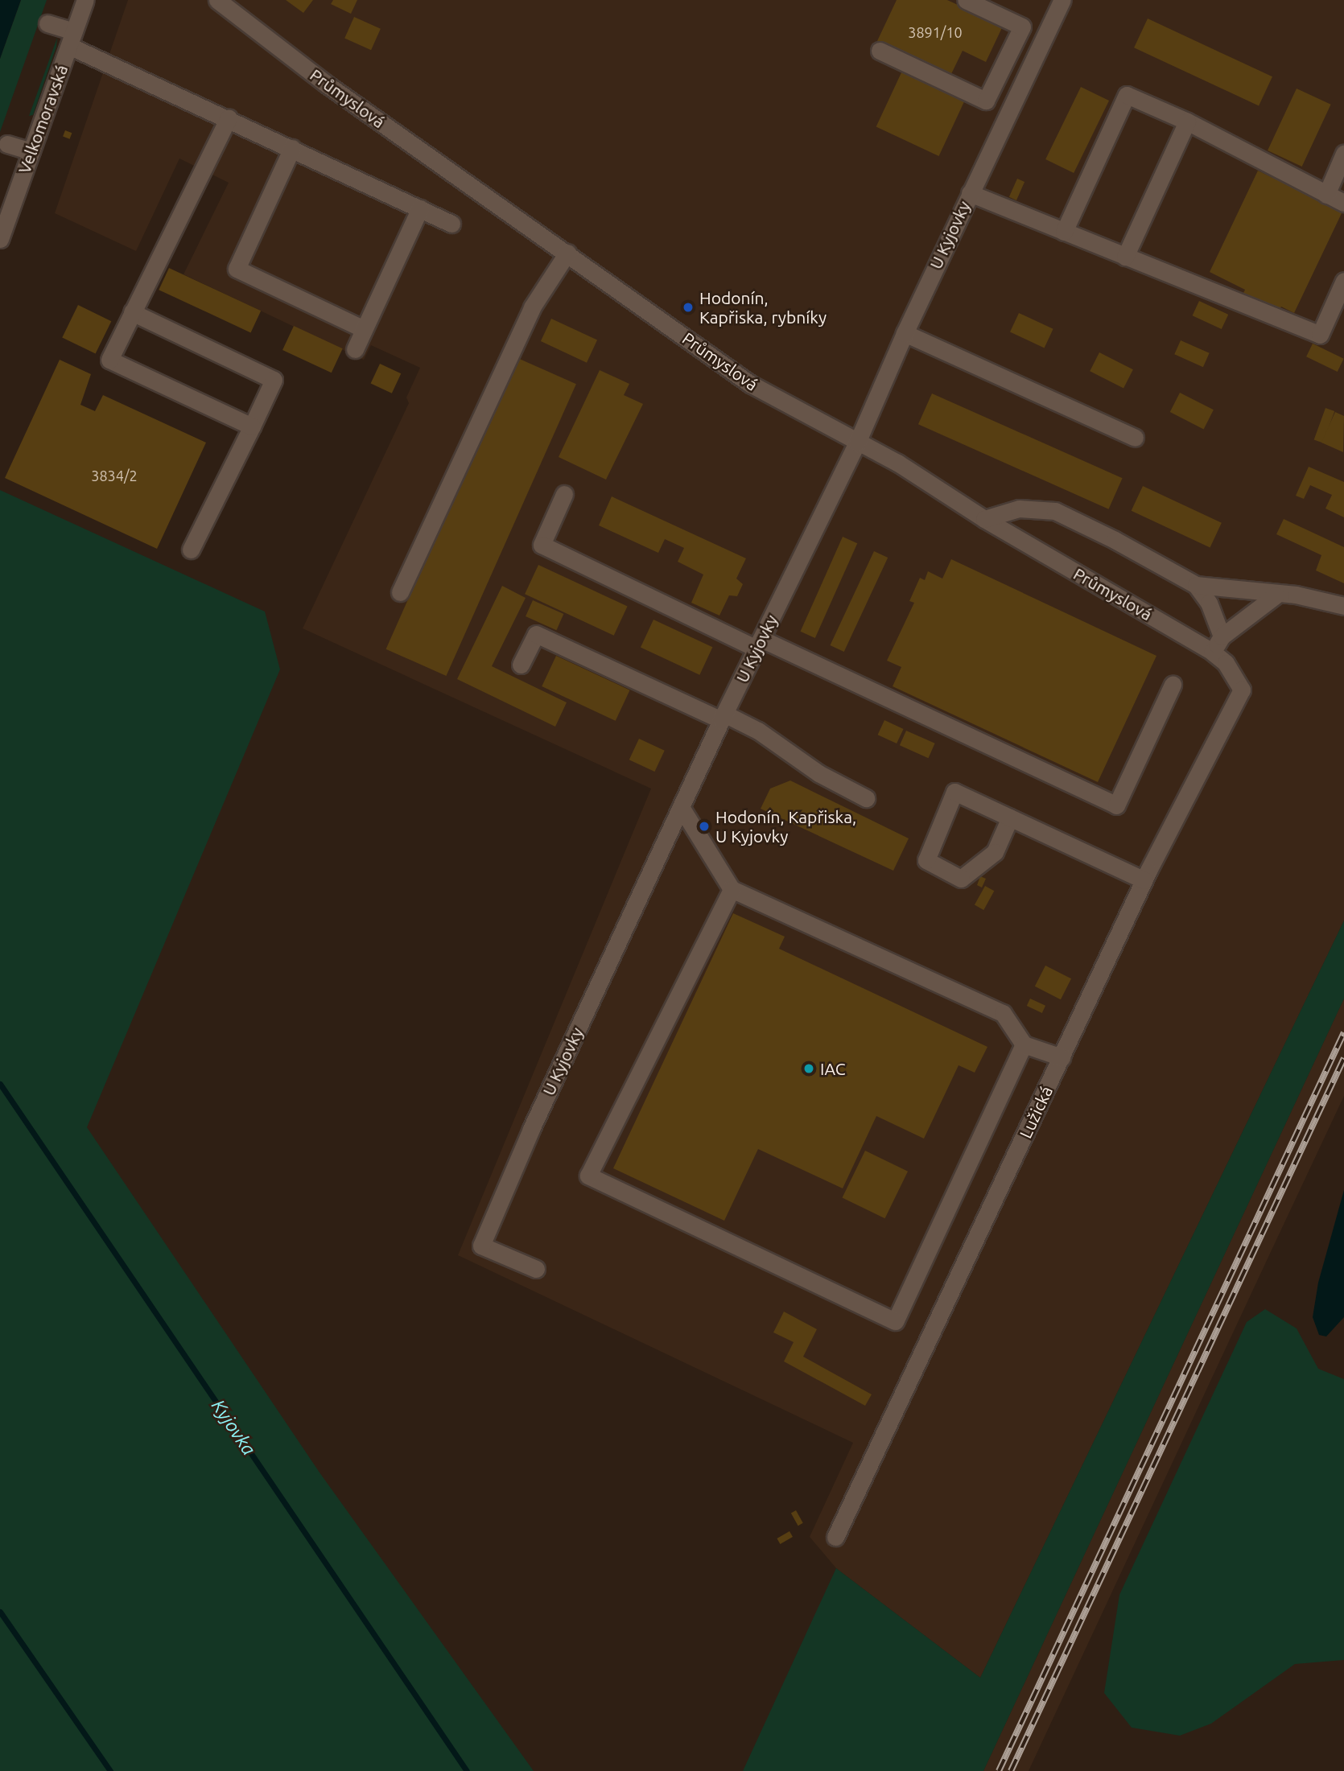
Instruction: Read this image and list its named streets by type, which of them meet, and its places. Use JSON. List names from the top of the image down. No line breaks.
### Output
{"streets":{"street":["Průmyslová","Velkomoravská","U Kyjovky","Lužická"]},"crossings":[["Průmyslová","U Kyjovky"],["Průmyslová","Lužická"]],"water":["Kyjovka"],"places":["Hodonín, Kapřiska, rybníky","Hodonín, Kapřiska, U Kyjovky","IAC"],"house_numbers":["3891/10","3834/2"]}
